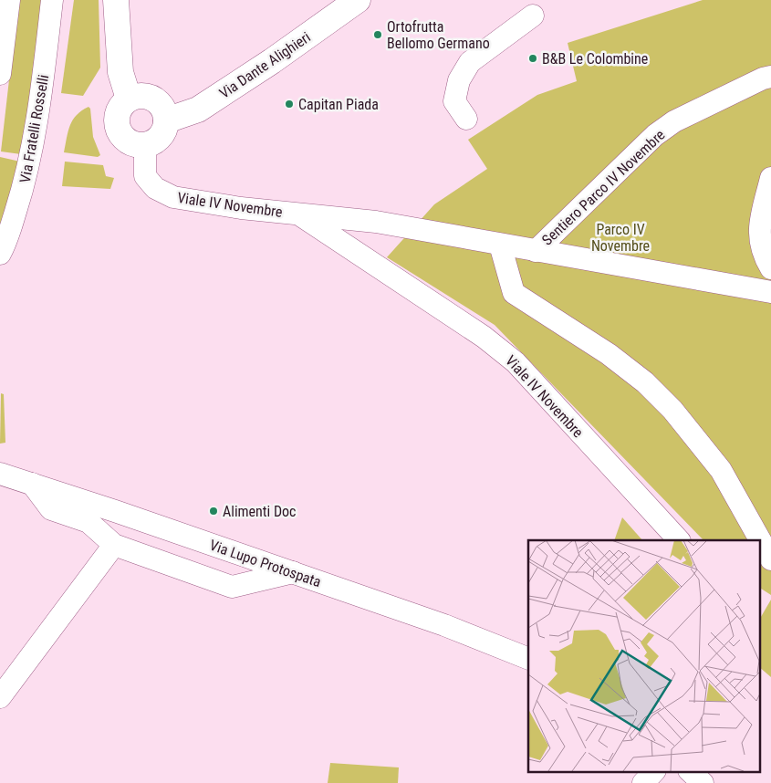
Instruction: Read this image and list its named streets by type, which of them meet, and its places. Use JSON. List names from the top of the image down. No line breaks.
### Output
{"streets":{"main road":["Via Dante Alighieri"],"street":["Via Fratelli Rosselli","Sentiero Parco IV Novembre","Viale IV Novembre","Via Lupo Protospata"]},"crossings":[["Via Dante Alighieri","Viale IV Novembre"],["Sentiero Parco IV Novembre","Viale IV Novembre"]],"parks":["Parco IV Novembre"],"places":["Ortofrutta Bellomo Germano","B&B Le Colombine","Capitan Piada","Alimenti Doc"]}
